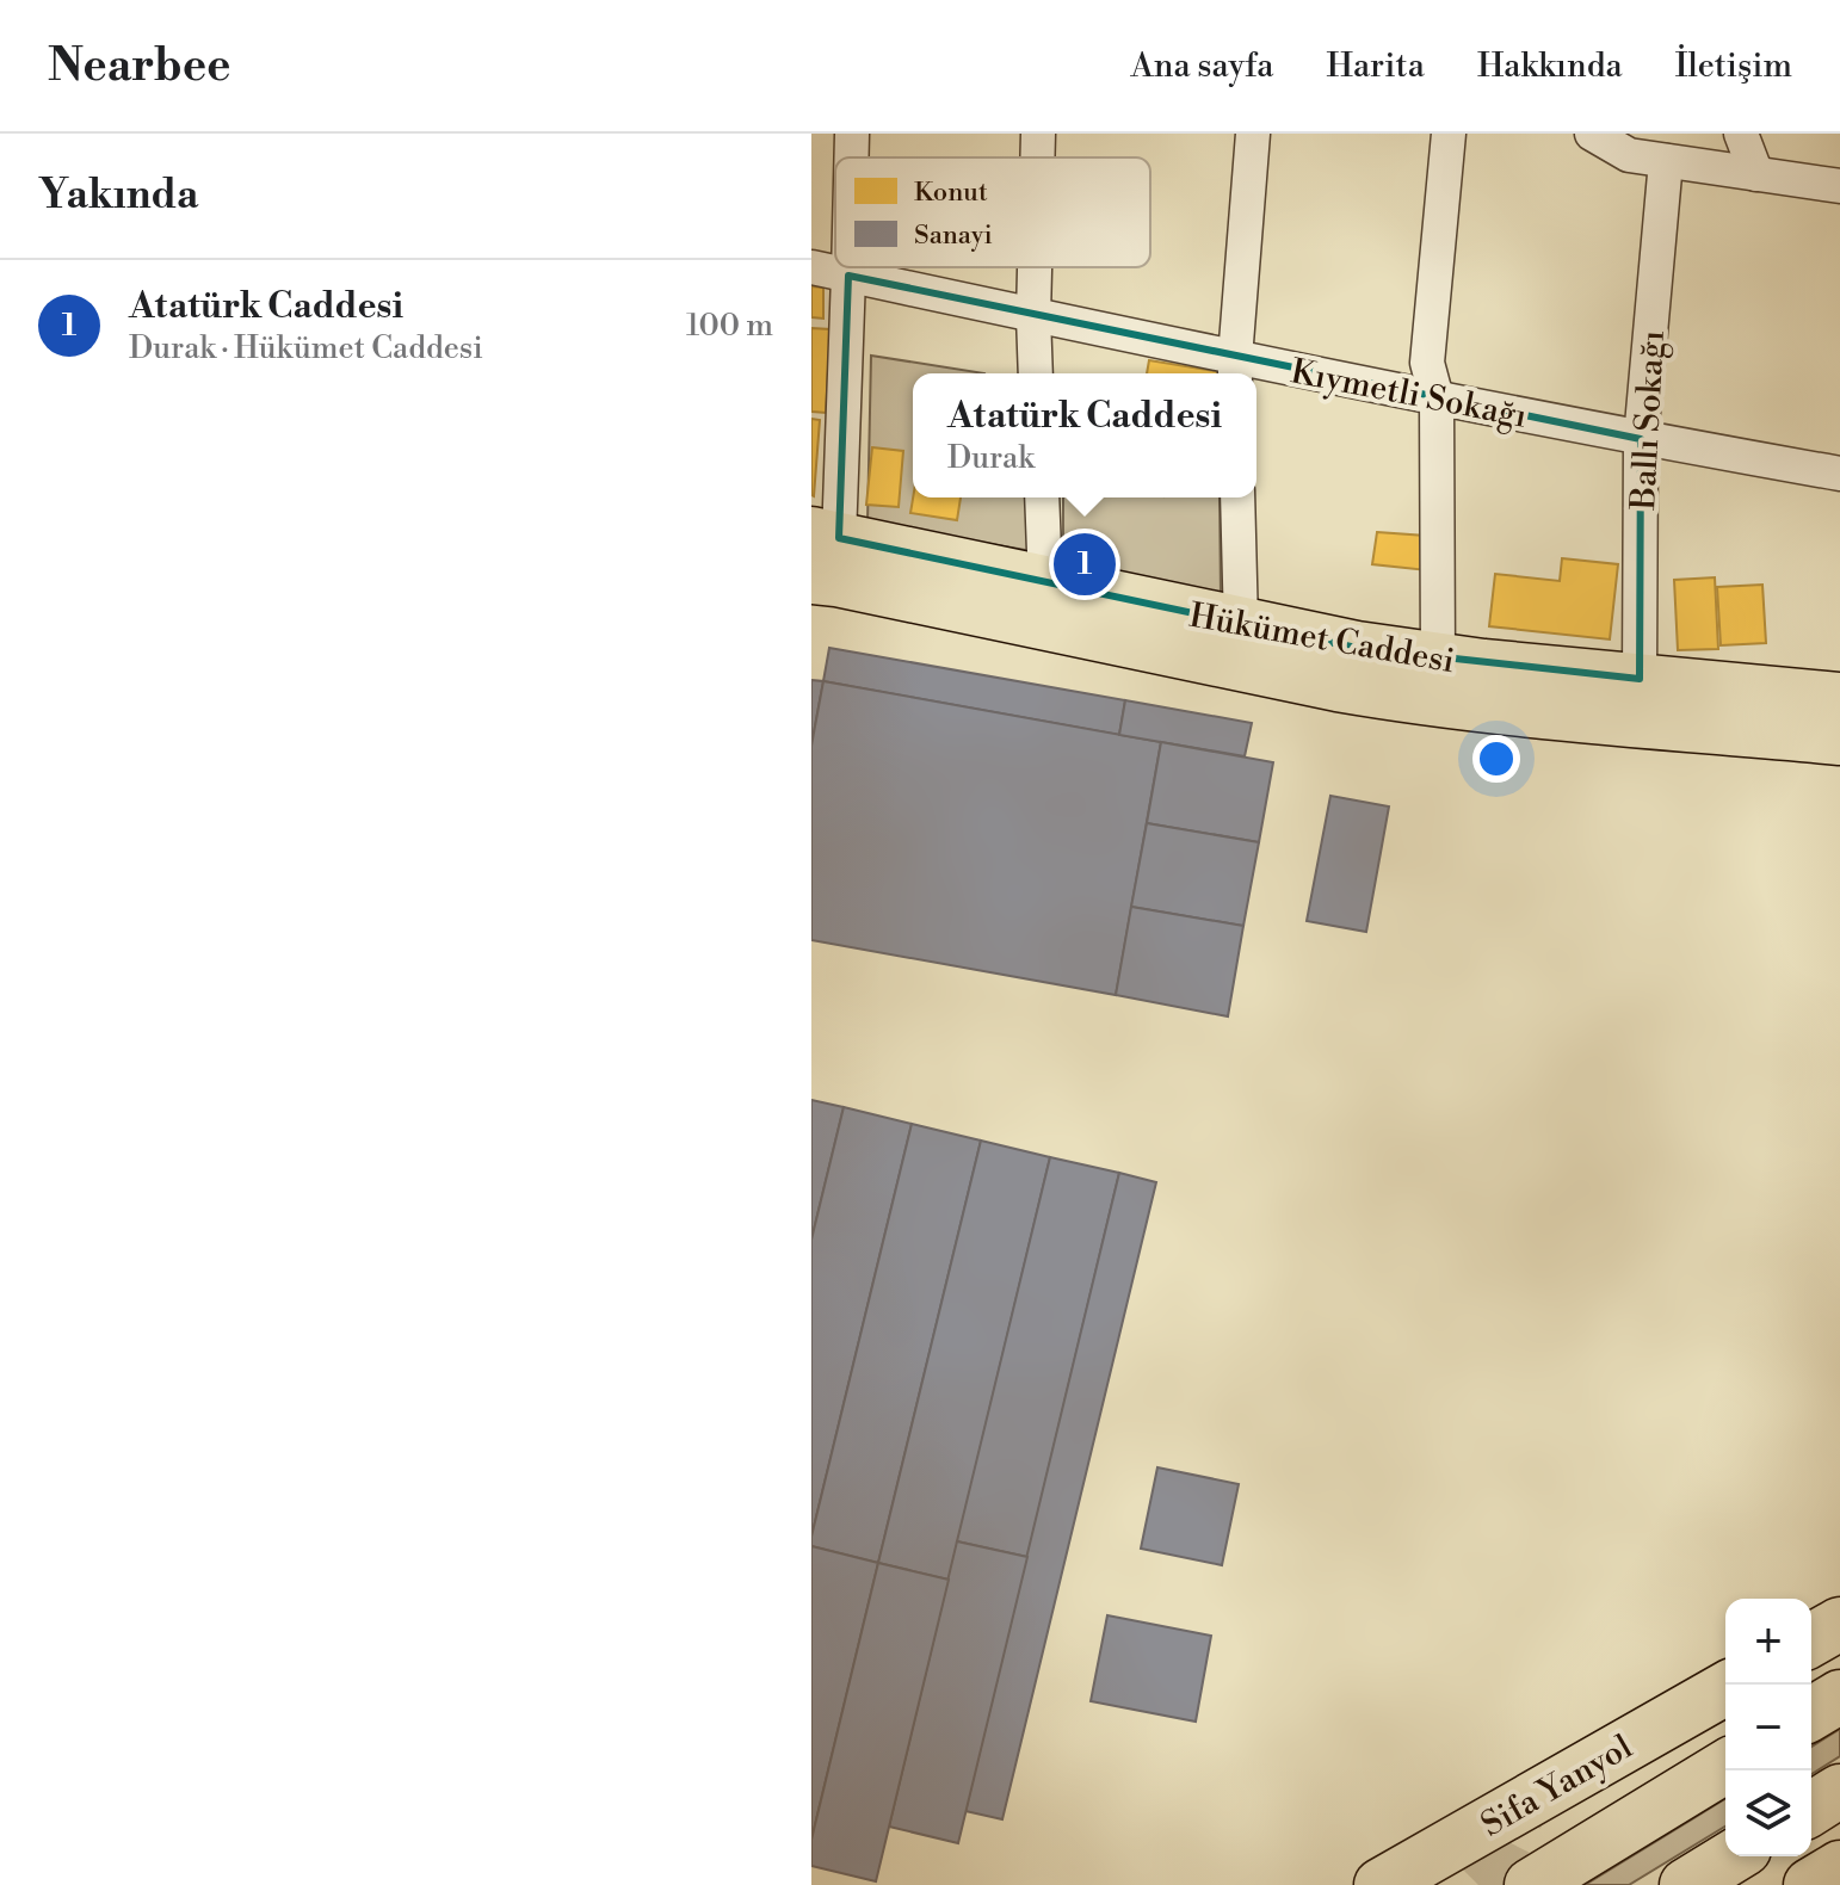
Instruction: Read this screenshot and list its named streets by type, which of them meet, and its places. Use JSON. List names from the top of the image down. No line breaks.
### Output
{"streets":{"main road":["Hükümet Caddesi","Sifa Yanyol"],"street":["Kıymetli Sokağı","Ballı Sokağı"]},"crossings":[["Kıymetli Sokağı","Ballı Sokağı"],["Ballı Sokağı","Hükümet Caddesi"]],"legend":["Konut","Sanayi"],"page":{"header":"Nearbee","nav":["Ana sayfa","Harita","Hakkında","İletişim"],"heading":"Yakında","list":[{"mark":"1","name":"Atatürk Caddesi","note":"Durak · Hükümet Caddesi","value":"100 m"}],"popup":["Atatürk Caddesi","Durak"],"pins":"1","map_buttons":["+","−"]}}
